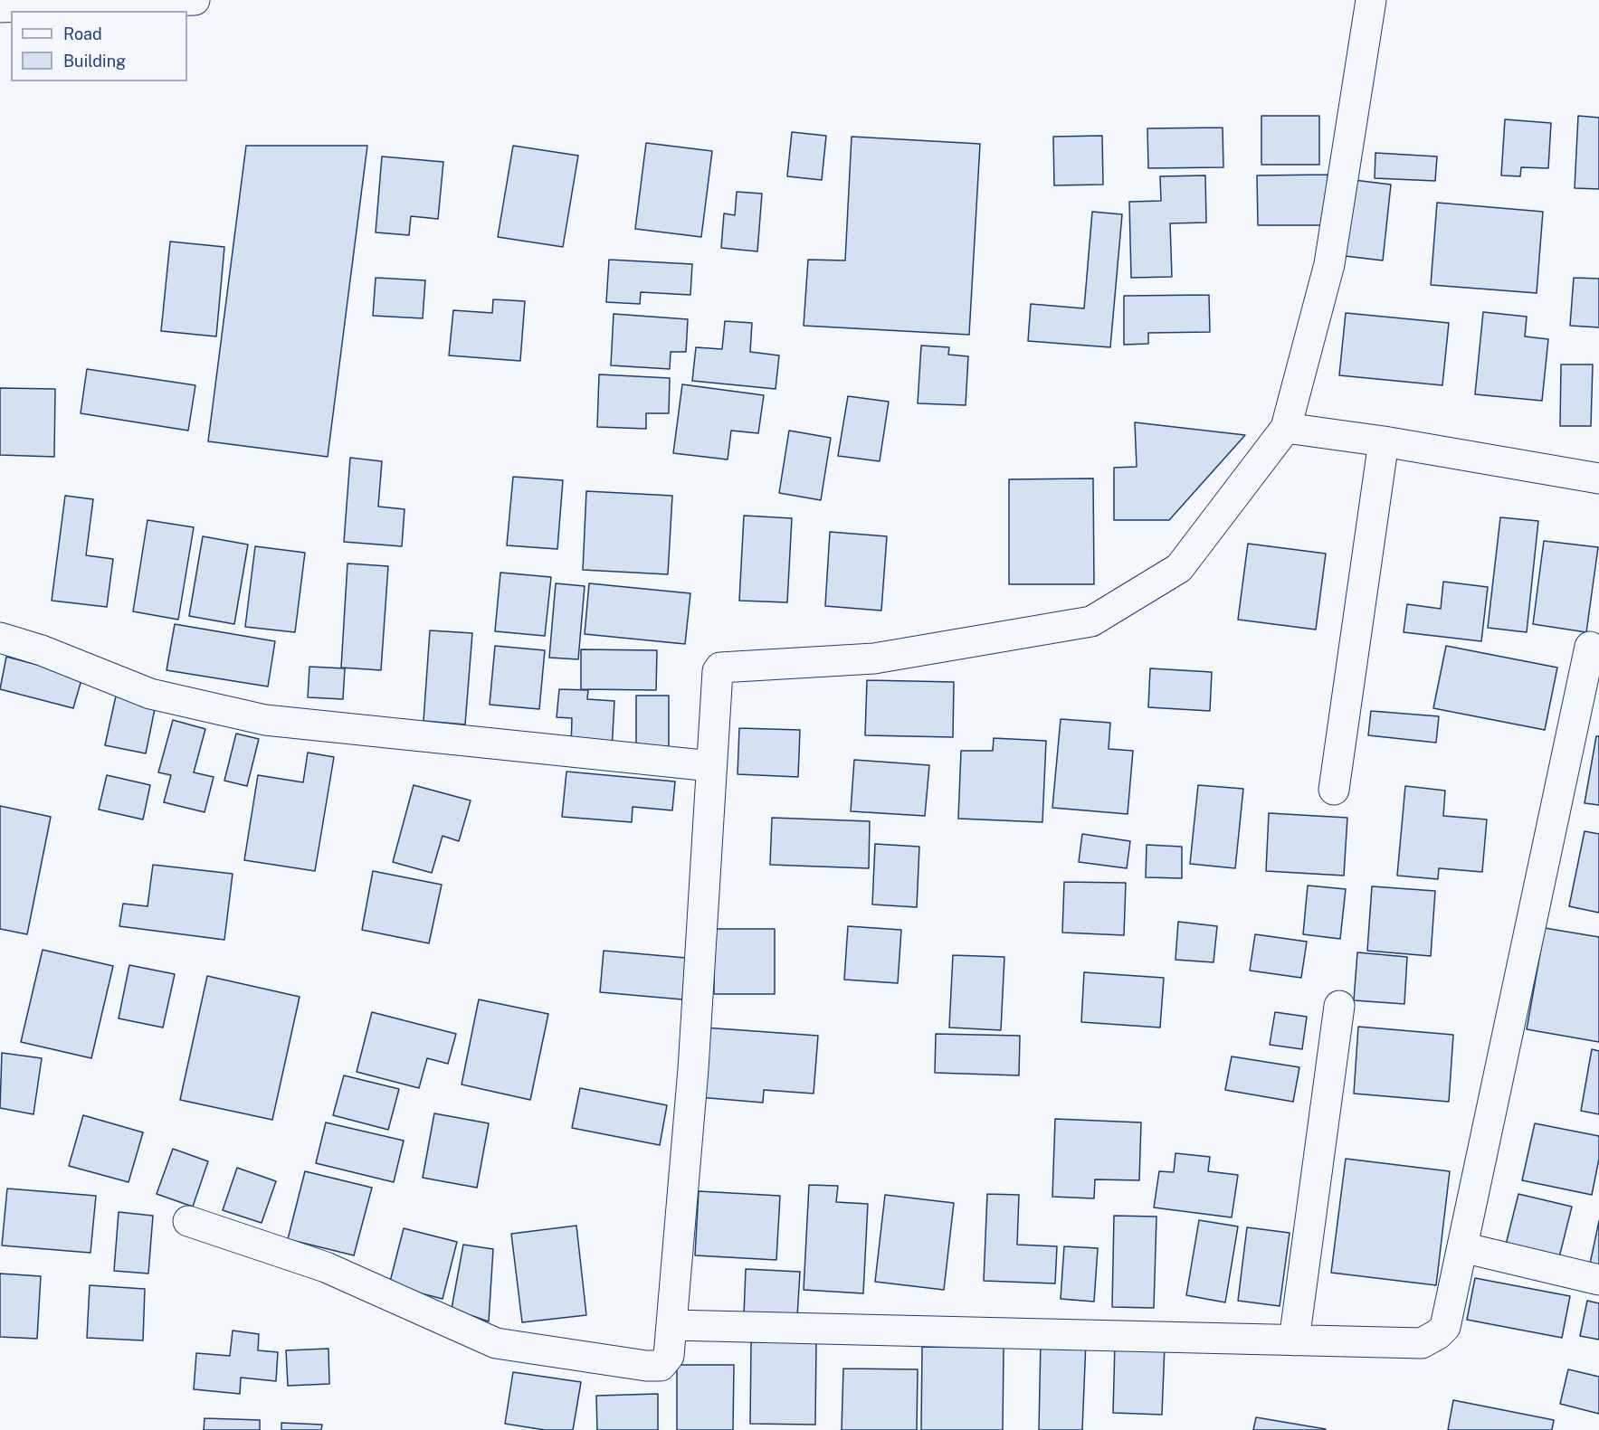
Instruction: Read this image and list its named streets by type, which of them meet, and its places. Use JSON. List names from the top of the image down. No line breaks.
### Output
{"legend":["Road","Building"]}
